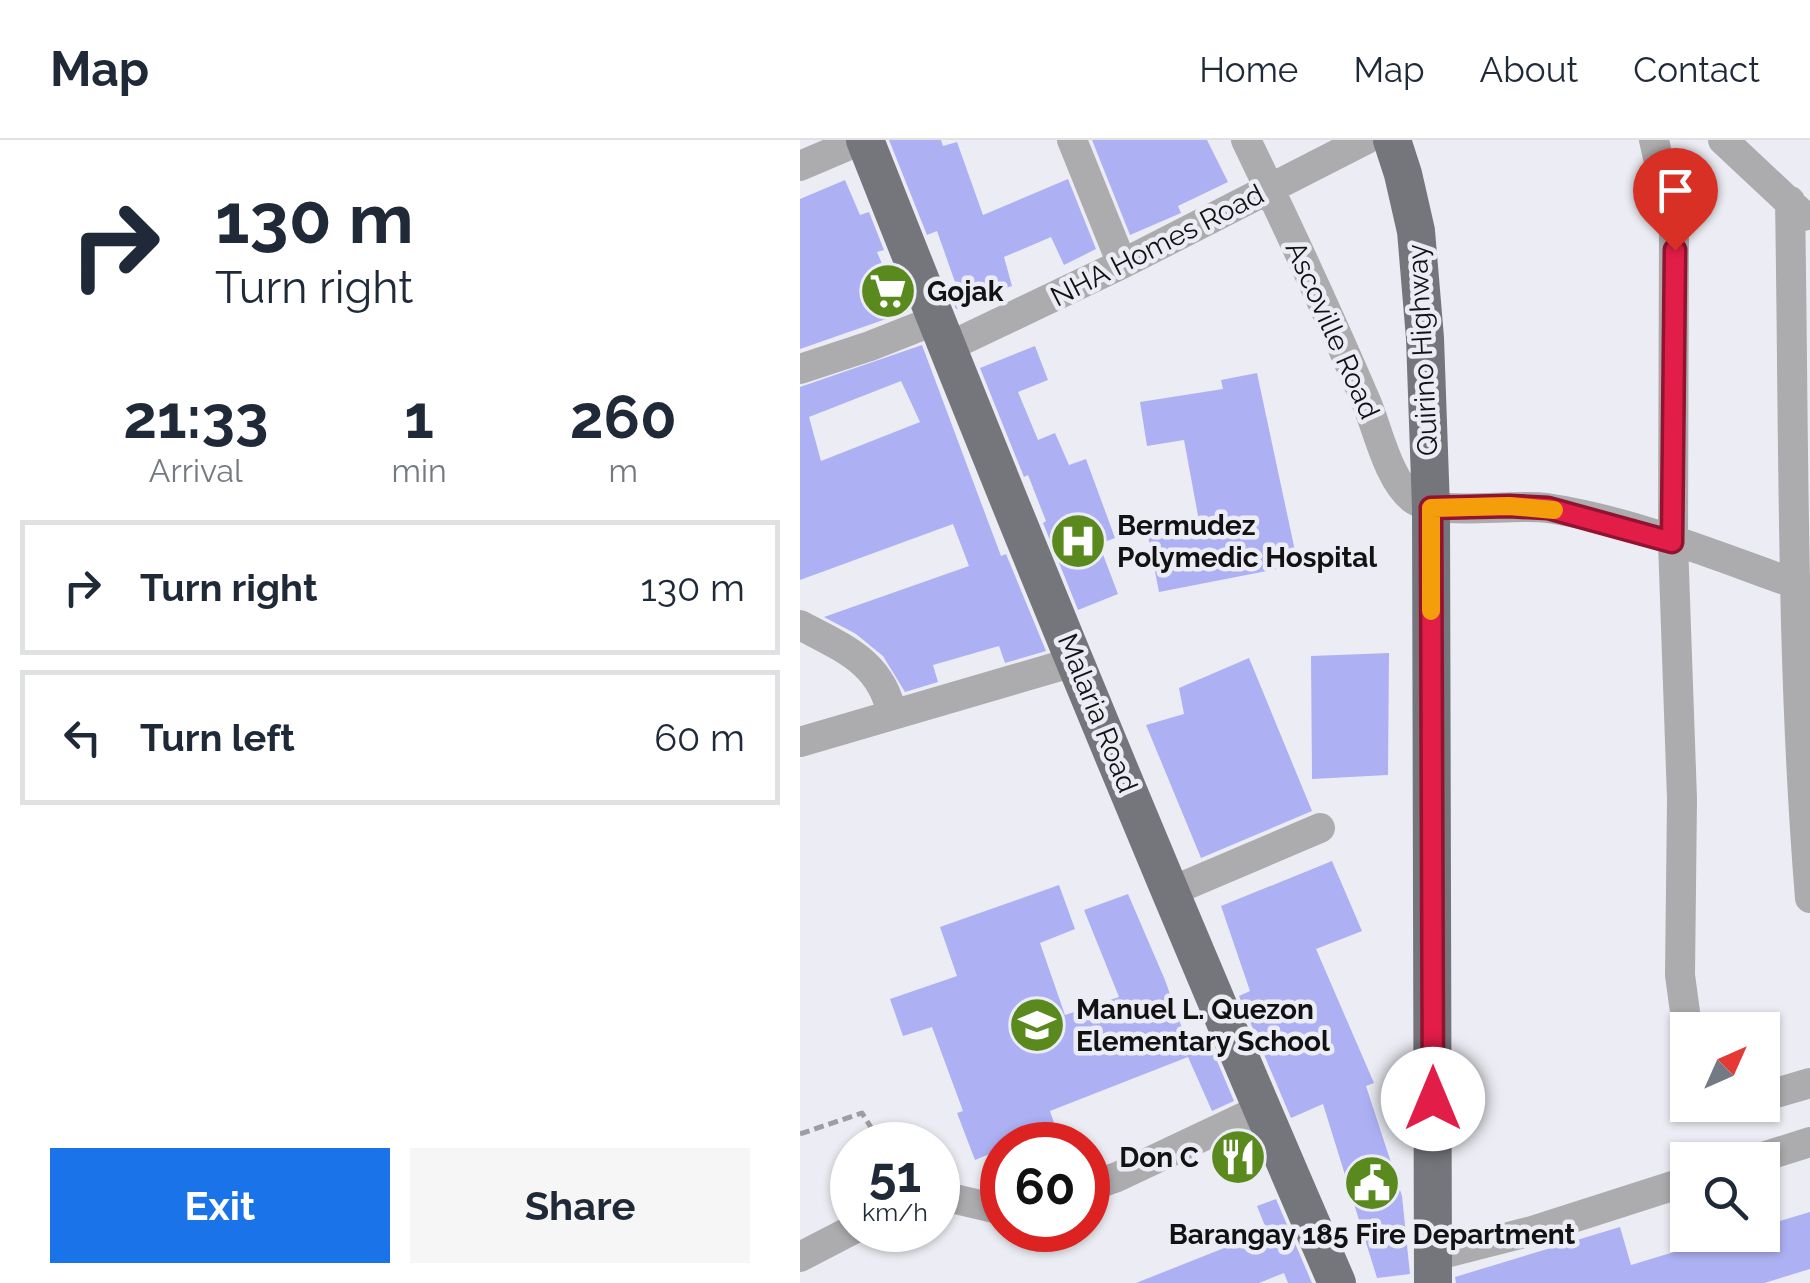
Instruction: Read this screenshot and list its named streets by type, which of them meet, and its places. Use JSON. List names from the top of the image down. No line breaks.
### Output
{"streets":{"main road":["Quirino Highway","Malaria Road"],"street":["NHA Homes Road","Ascoville Road"]},"crossings":[["NHA Homes Road","Ascoville Road"],["NHA Homes Road","Malaria Road"],["Ascoville Road","Quirino Highway"]],"places":{"supermarket":["Gojak"],"hospital":["Bermudez Polymedic Hospital"],"school or university":["Manuel L. Quezon Elementary School"],"restaurant":["Don C"],"public building":["Barangay 185 Fire Department"]},"north":"top right","page":{"header":"Map","nav":["Home","Map","About","Contact"],"turn":["130 m","Turn right"],"eta":["21:33","Arrival","1","min","260","m"],"list":[{"name":"Turn right","value":"130 m"},{"name":"Turn left","value":"60 m"}],"speed":"51 km/h","limit":"60","buttons":["Exit","Share"]}}
